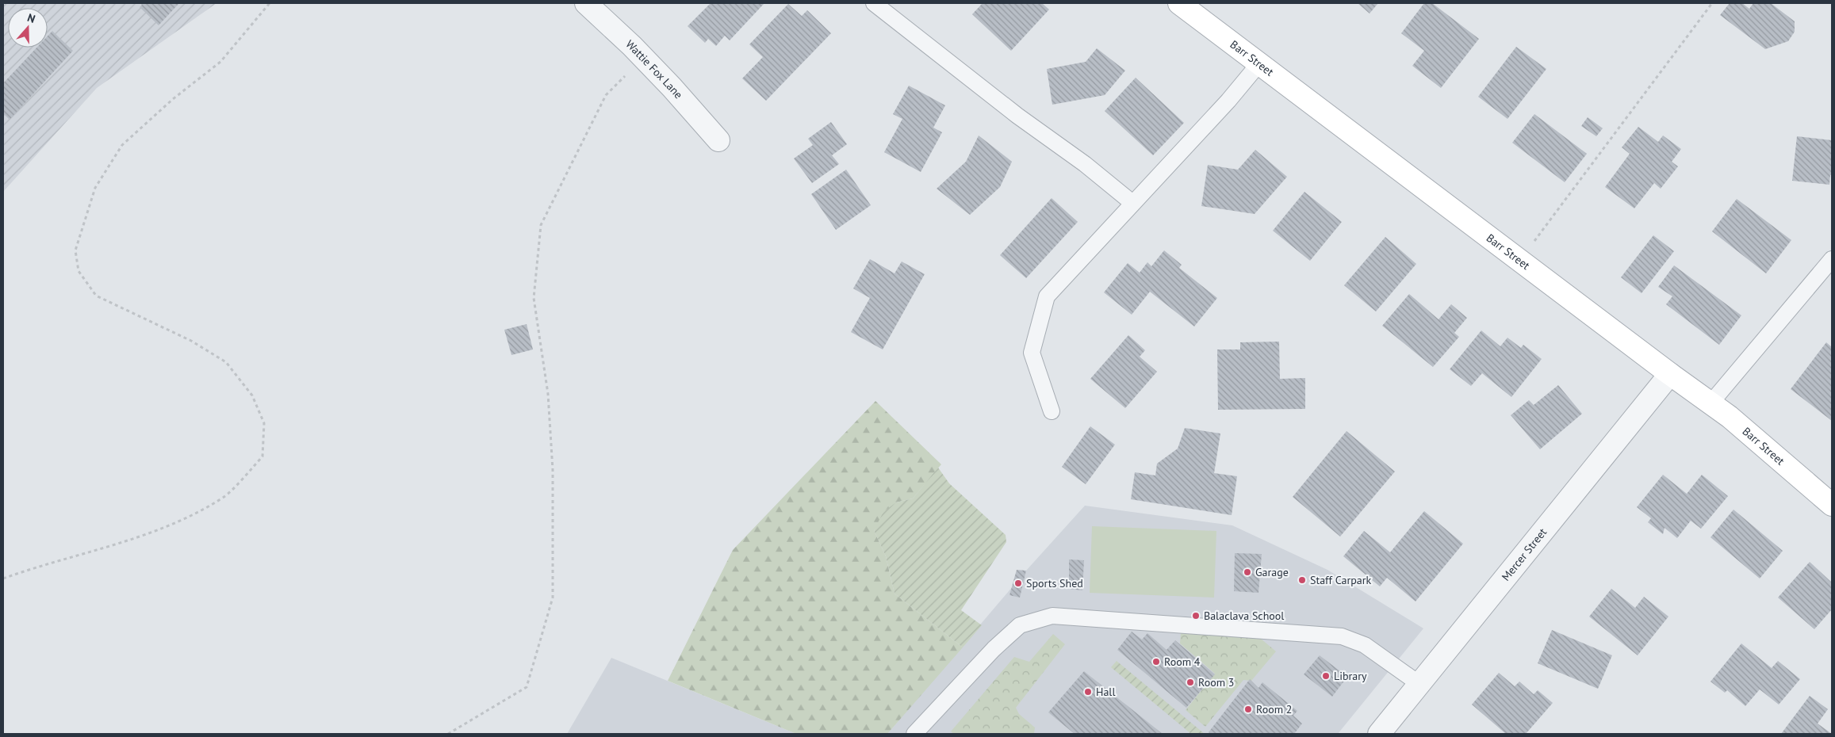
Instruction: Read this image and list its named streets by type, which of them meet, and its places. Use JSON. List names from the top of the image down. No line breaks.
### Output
{"streets":{"street":["Barr Street","Wattie Fox Lane","Mercer Street"]},"crossings":[["Barr Street","Mercer Street"]],"places":["Garage","Staff Carpark","Sports Shed","Balaclava School","Room 4","Library","Room 3","Hall","Room 2"],"north":"top"}
